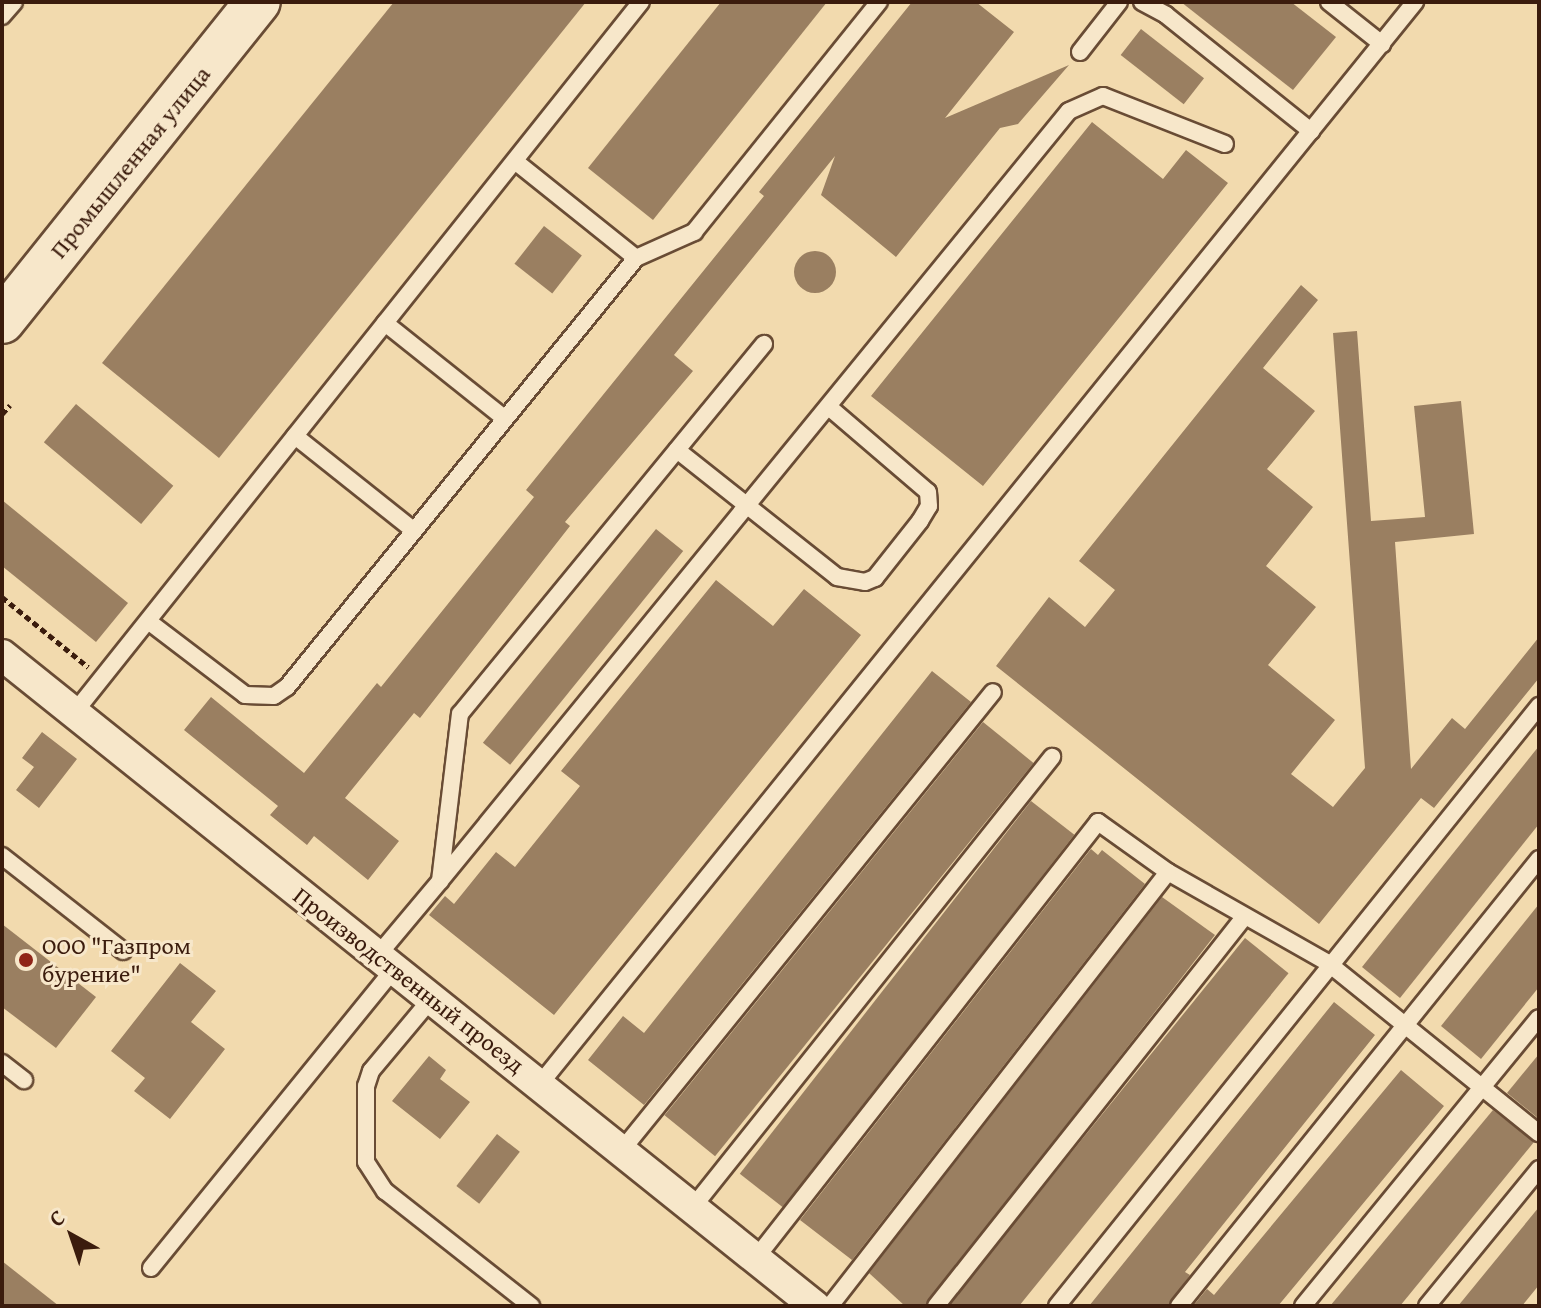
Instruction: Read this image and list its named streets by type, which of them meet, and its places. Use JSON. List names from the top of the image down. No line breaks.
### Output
{"streets":{"main road":["Промышленная улица"],"street":["Производственный проезд"]},"places":["ООО \"Газпром бурение\""],"north":"top left"}
